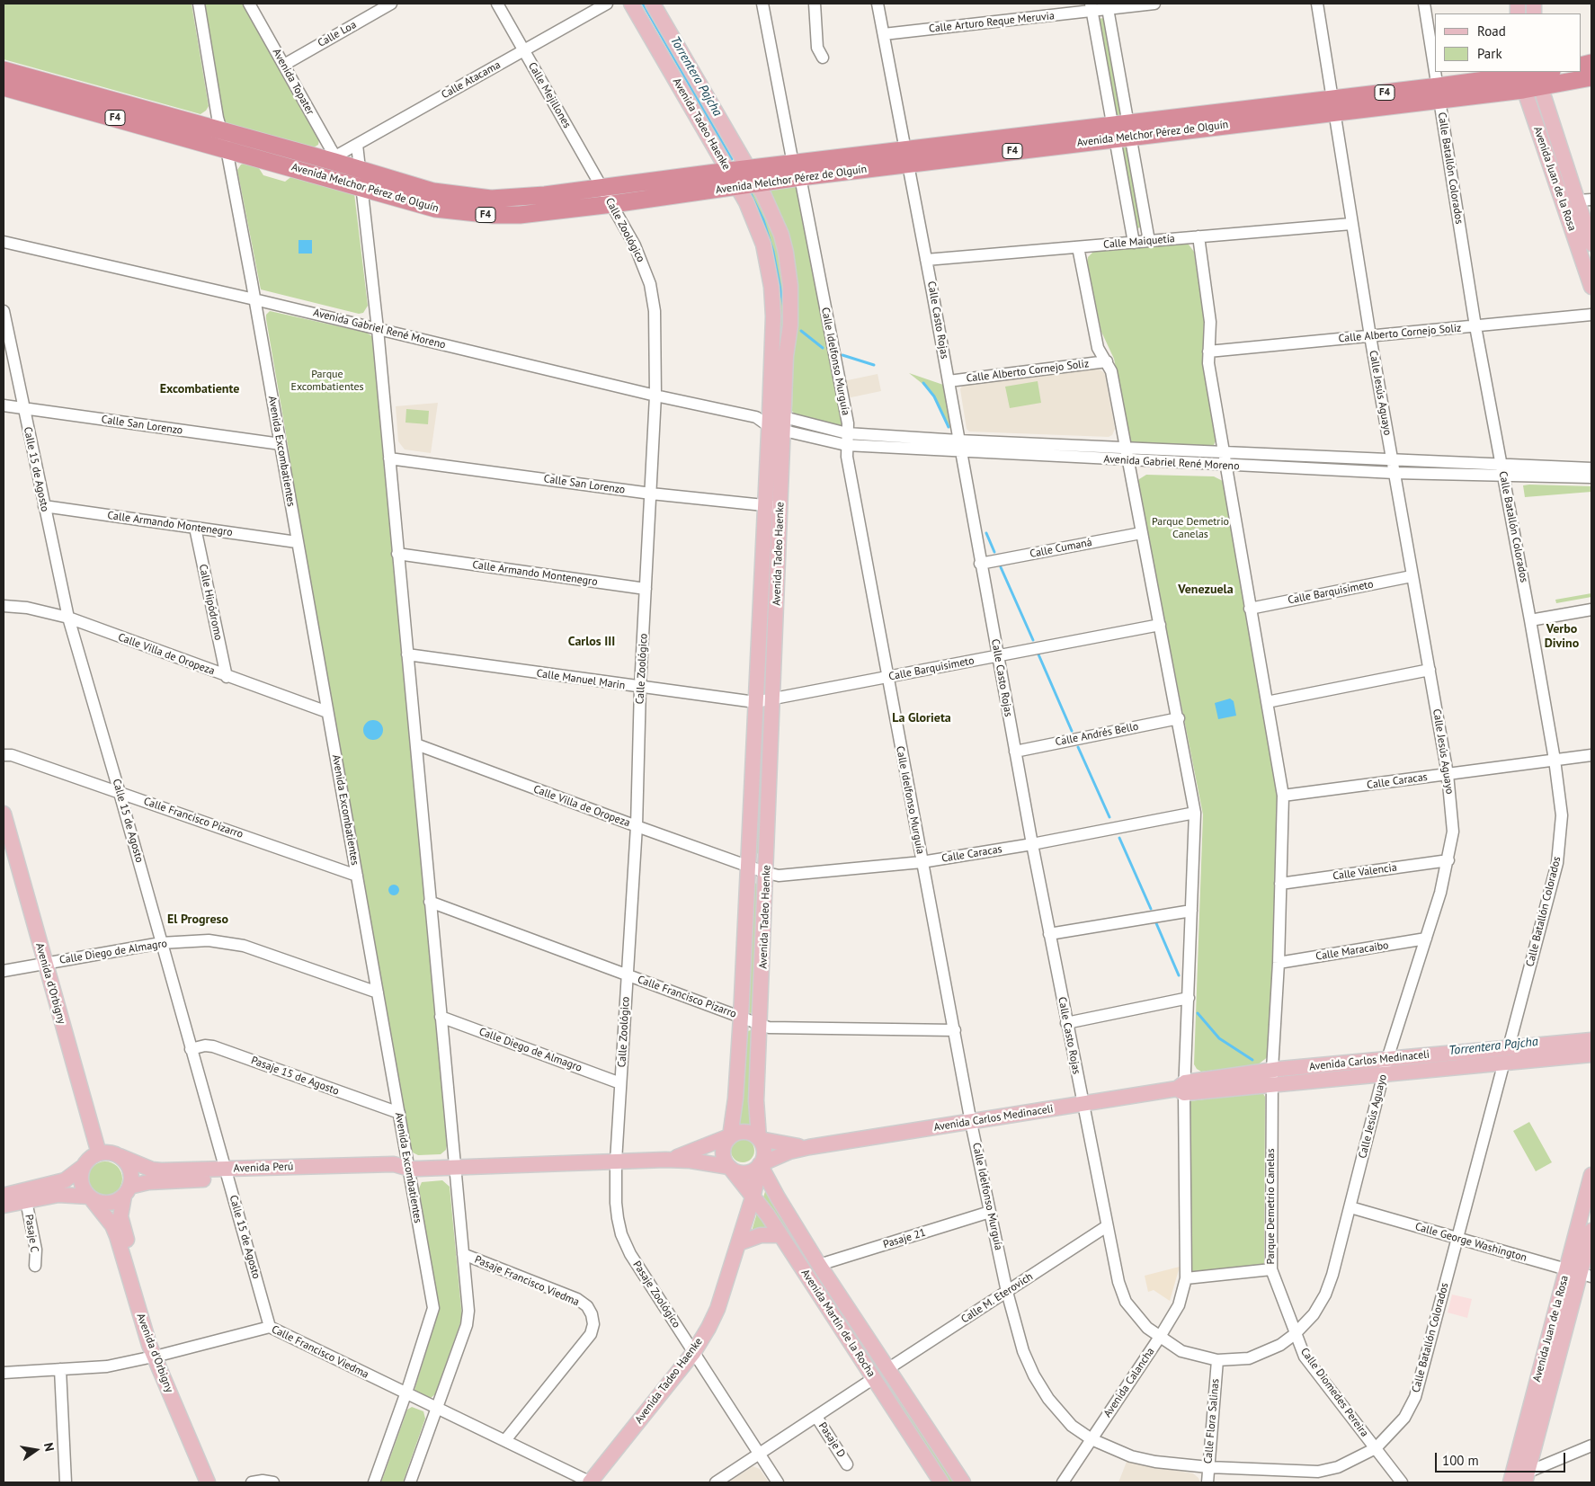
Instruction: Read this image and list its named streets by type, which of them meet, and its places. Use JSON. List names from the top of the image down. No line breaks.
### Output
{"streets":{"highway":["F4","Avenida Melchor Pérez de Olguín"],"main road":["Avenida Tadeo Haenke","Avenida Juan de la Rosa","Avenida d'Orbigny","Avenida Carlos Medinaceli","Avenida Perú","Avenida Martín de la Rocha"],"street":["Calle Arturo Reque Meruvia","Calle Loa","Calle Atacama","Avenida Topater","Calle Mejillones","Calle Batallón Colorados","Calle Zoológico","Calle Maiquetía","Calle Casto Rojas","Avenida Gabriel René Moreno","Calle Alberto Cornejo Soliz","Calle Idelfonso Murguía","Calle Jesús Aguayo","Calle San Lorenzo","Avenida Excombatientes","Calle 15 de Agosto","Calle Armando Montenegro","Calle Cumaná","Calle Barquisimeto","Calle Hipódromo","Calle Villa de Oropeza","Calle Manuel Marin","Calle Andrés Bello","Calle Caracas","Calle Francisco Pizarro","Calle Valencia","Calle Maracaibo","Calle Diego de Almagro","Pasaje 15 de Agosto","Parque Demetrio Canelas","Pasaje C","Pasaje 21","Calle George Washington","Pasaje Francisco Viedma","Pasaje Zoológico","Calle M. Eterovich","Calle Francisco Viedma","Avenida Calancha","Calle Diomedes Pereira","Calle Flora Salinas","Pasaje D"]},"crossings":[["Calle Arturo Reque Meruvia","Calle Casto Rojas"],["Calle Loa","Avenida Topater"],["Calle Atacama","Avenida Topater"],["Calle Atacama","Calle Mejillones"],["Calle Atacama","Avenida Melchor Pérez de Olguín"],["Avenida Topater","Avenida Melchor Pérez de Olguín"],["Calle Mejillones","Avenida Melchor Pérez de Olguín"],["Calle Mejillones","Calle Zoológico"],["Avenida Tadeo Haenke","Avenida Melchor Pérez de Olguín"],["Avenida Tadeo Haenke","Avenida Gabriel René Moreno"],["Avenida Tadeo Haenke","Calle San Lorenzo"],["Avenida Tadeo Haenke","Calle Barquisimeto"],["Avenida Tadeo Haenke","Calle Villa de Oropeza"],["Avenida Tadeo Haenke","Calle Manuel Marin"],["Avenida Tadeo Haenke","Calle Caracas"],["Avenida Tadeo Haenke","Calle Francisco Pizarro"],["Avenida Tadeo Haenke","Avenida Carlos Medinaceli"],["Avenida Tadeo Haenke","Avenida Perú"],["Avenida Tadeo Haenke","Pasaje Zoológico"],["Avenida Tadeo Haenke","Avenida Martín de la Rocha"],["Avenida Tadeo Haenke","Calle Francisco Viedma"],["Avenida Melchor Pérez de Olguín","Calle Batallón Colorados"],["Avenida Melchor Pérez de Olguín","Avenida Juan de la Rosa"],["Avenida Melchor Pérez de Olguín","Calle Zoológico"],["Avenida Melchor Pérez de Olguín","Calle Casto Rojas"],["Avenida Melchor Pérez de Olguín","Calle Idelfonso Murguía"],["Avenida Melchor Pérez de Olguín","Calle Jesús Aguayo"],["Avenida Melchor Pérez de Olguín","Avenida Excombatientes"],["Calle Batallón Colorados","Avenida Gabriel René Moreno"],["Calle Batallón Colorados","Calle Alberto Cornejo Soliz"],["Calle Batallón Colorados","Calle Idelfonso Murguía"],["Calle Batallón Colorados","Calle Caracas"],["Calle Batallón Colorados","Avenida Carlos Medinaceli"],["Calle Batallón Colorados","Calle George Washington"],["Calle Batallón Colorados","Avenida Calancha"],["Calle Batallón Colorados","Calle Diomedes Pereira"],["Calle Batallón Colorados","Calle Flora Salinas"],["Avenida Juan de la Rosa","Calle George Washington"],["Calle Zoológico","Avenida Gabriel René Moreno"],["Calle Zoológico","Calle San Lorenzo"],["Calle Zoológico","Calle Armando Montenegro"],["Calle Zoológico","Calle Villa de Oropeza"],["Calle Zoológico","Calle Manuel Marin"],["Calle Zoológico","Calle Francisco Pizarro"],["Calle Zoológico","Calle Diego de Almagro"],["Calle Zoológico","Avenida Perú"],["Calle Zoológico","Pasaje Zoológico"],["Calle Maiquetía","Calle Casto Rojas"],["Calle Maiquetía","Calle Jesús Aguayo"],["Calle Maiquetía","Parque Demetrio Canelas"],["Calle Casto Rojas","Avenida Gabriel René Moreno"],["Calle Casto Rojas","Calle Alberto Cornejo Soliz"],["Calle Casto Rojas","Calle Jesús Aguayo"],["Calle Casto Rojas","Calle Cumaná"],["Calle Casto Rojas","Calle Barquisimeto"],["Calle Casto Rojas","Calle Andrés Bello"],["Calle Casto Rojas","Calle Caracas"],["Calle Casto Rojas","Avenida Carlos Medinaceli"],["Calle Casto Rojas","Calle M. Eterovich"],["Calle Casto Rojas","Avenida Calancha"],["Avenida Gabriel René Moreno","Calle Idelfonso Murguía"],["Avenida Gabriel René Moreno","Calle Jesús Aguayo"],["Avenida Gabriel René Moreno","Avenida Excombatientes"],["Avenida Gabriel René Moreno","Parque Demetrio Canelas"],["Calle Alberto Cornejo Soliz","Calle Jesús Aguayo"],["Calle Alberto Cornejo Soliz","Parque Demetrio Canelas"],["Calle Idelfonso Murguía","Calle Barquisimeto"],["Calle Idelfonso Murguía","Calle Caracas"],["Calle Idelfonso Murguía","Calle Francisco Pizarro"],["Calle Idelfonso Murguía","Avenida Carlos Medinaceli"],["Calle Idelfonso Murguía","Pasaje 21"],["Calle Idelfonso Murguía","Calle M. Eterovich"],["Calle Idelfonso Murguía","Avenida Calancha"],["Calle Jesús Aguayo","Calle Barquisimeto"],["Calle Jesús Aguayo","Calle Caracas"],["Calle Jesús Aguayo","Calle Valencia"],["Calle Jesús Aguayo","Calle Maracaibo"],["Calle Jesús Aguayo","Avenida Carlos Medinaceli"],["Calle Jesús Aguayo","Calle George Washington"],["Calle Jesús Aguayo","Avenida Calancha"],["Calle Jesús Aguayo","Calle Diomedes Pereira"],["Calle Jesús Aguayo","Calle Flora Salinas"],["Calle San Lorenzo","Avenida Excombatientes"],["Calle San Lorenzo","Calle 15 de Agosto"],["Avenida Excombatientes","Calle Armando Montenegro"],["Avenida Excombatientes","Calle Villa de Oropeza"],["Avenida Excombatientes","Calle Francisco Pizarro"],["Avenida Excombatientes","Calle Diego de Almagro"],["Avenida Excombatientes","Pasaje 15 de Agosto"],["Avenida Excombatientes","Avenida Perú"],["Avenida Excombatientes","Calle Francisco Viedma"],["Calle 15 de Agosto","Calle Armando Montenegro"],["Calle 15 de Agosto","Calle Villa de Oropeza"],["Calle 15 de Agosto","Calle Francisco Pizarro"],["Calle 15 de Agosto","Calle Diego de Almagro"],["Calle 15 de Agosto","Pasaje 15 de Agosto"],["Calle 15 de Agosto","Avenida Perú"],["Calle 15 de Agosto","Calle Francisco Viedma"],["Calle Armando Montenegro","Calle Hipódromo"],["Calle Barquisimeto","Calle Manuel Marin"],["Calle Barquisimeto","Parque Demetrio Canelas"],["Calle Hipódromo","Calle Villa de Oropeza"],["Calle Villa de Oropeza","Calle Caracas"],["Calle Caracas","Parque Demetrio Canelas"],["Calle Valencia","Parque Demetrio Canelas"],["Calle Maracaibo","Parque Demetrio Canelas"],["Calle Diego de Almagro","Avenida d'Orbigny"],["Avenida d'Orbigny","Avenida Perú"],["Avenida d'Orbigny","Calle Francisco Viedma"],["Avenida Carlos Medinaceli","Avenida Perú"],["Avenida Carlos Medinaceli","Parque Demetrio Canelas"],["Avenida Carlos Medinaceli","Avenida Martín de la Rocha"],["Avenida Perú","Pasaje Zoológico"],["Avenida Perú","Avenida Martín de la Rocha"],["Parque Demetrio Canelas","Avenida Calancha"],["Parque Demetrio Canelas","Calle Diomedes Pereira"],["Pasaje 21","Avenida Martín de la Rocha"],["Pasaje Francisco Viedma","Calle Francisco Viedma"],["Calle M. Eterovich","Avenida Martín de la Rocha"]],"districts":["Excombatiente","Venezuela","Verbo Divino","Carlos III","La Glorieta","El Progreso"],"water":["Torrentera Pajcha"],"parks":["Parque Excombatientes","Parque Demetrio Canelas"],"legend":["Road","Park"],"scale_bar":"100 m","north":"right"}
